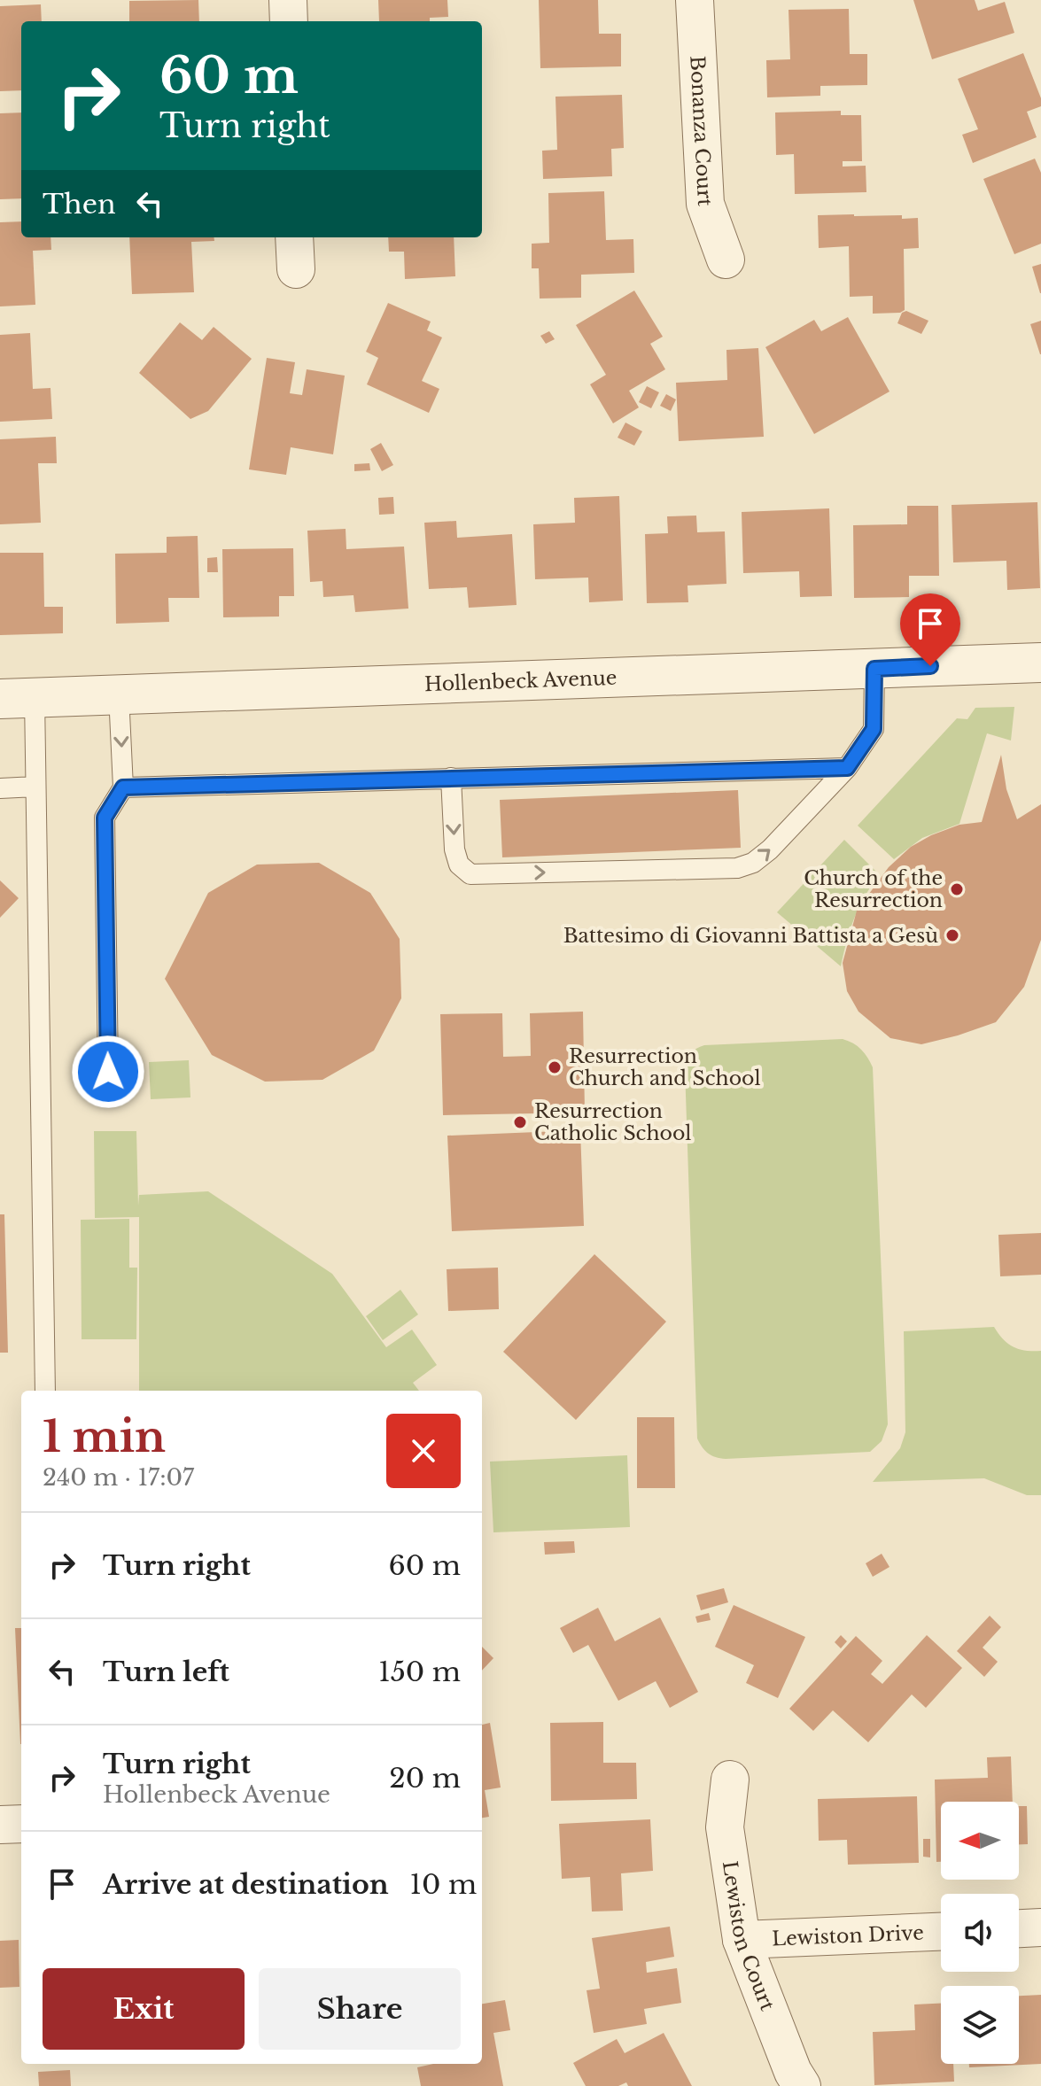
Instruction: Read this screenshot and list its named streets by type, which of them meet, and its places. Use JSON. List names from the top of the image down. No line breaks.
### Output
{"streets":{"street":["Bonanza Court","Hollenbeck Avenue","Lewiston Court","Lewiston Drive"]},"crossings":[["Lewiston Court","Lewiston Drive"]],"places":["Church of the Resurrection","Battesimo di Giovanni Battista a Gesù","Resurrection Church and School","Resurrection Catholic School"],"north":"left","page":{"turn":["60 m","Turn right"],"then":"Then","heading":["1 min","240 m · 17:07"],"list":[{"name":"Turn right","value":"60 m"},{"name":"Turn left","value":"150 m"},{"name":"Turn right","note":"Hollenbeck Avenue","value":"20 m"},{"name":"Arrive at destination","value":"10 m"}],"buttons":["Exit","Share"]}}
